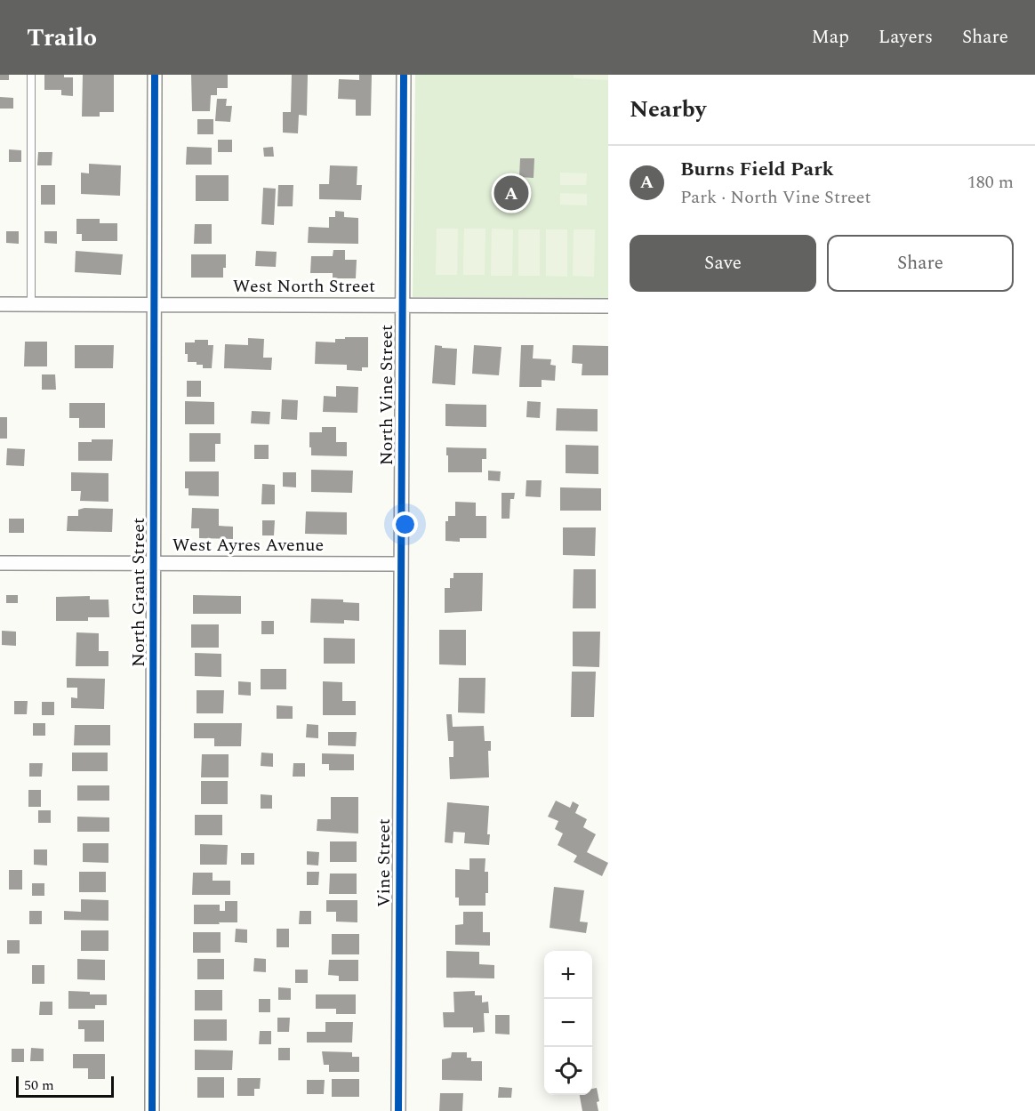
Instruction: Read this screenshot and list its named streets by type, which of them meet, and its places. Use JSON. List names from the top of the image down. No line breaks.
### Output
{"streets":{"street":["West North Street","North Vine Street","West Ayres Avenue","North Grant Street","Vine Street"]},"crossings":[["West North Street","North Vine Street"],["West North Street","North Grant Street"],["North Vine Street","West Ayres Avenue"],["North Vine Street","Vine Street"],["West Ayres Avenue","North Grant Street"]],"scale_bar":"50 m","page":{"header":"Trailo","nav":["Map","Layers","Share"],"heading":"Nearby","list":[{"mark":"A","name":"Burns Field Park","note":"Park · North Vine Street","value":"180 m"}],"pins":"A","buttons":["Save","Share"],"map_buttons":["+","−"],"scale":"50 m"}}
